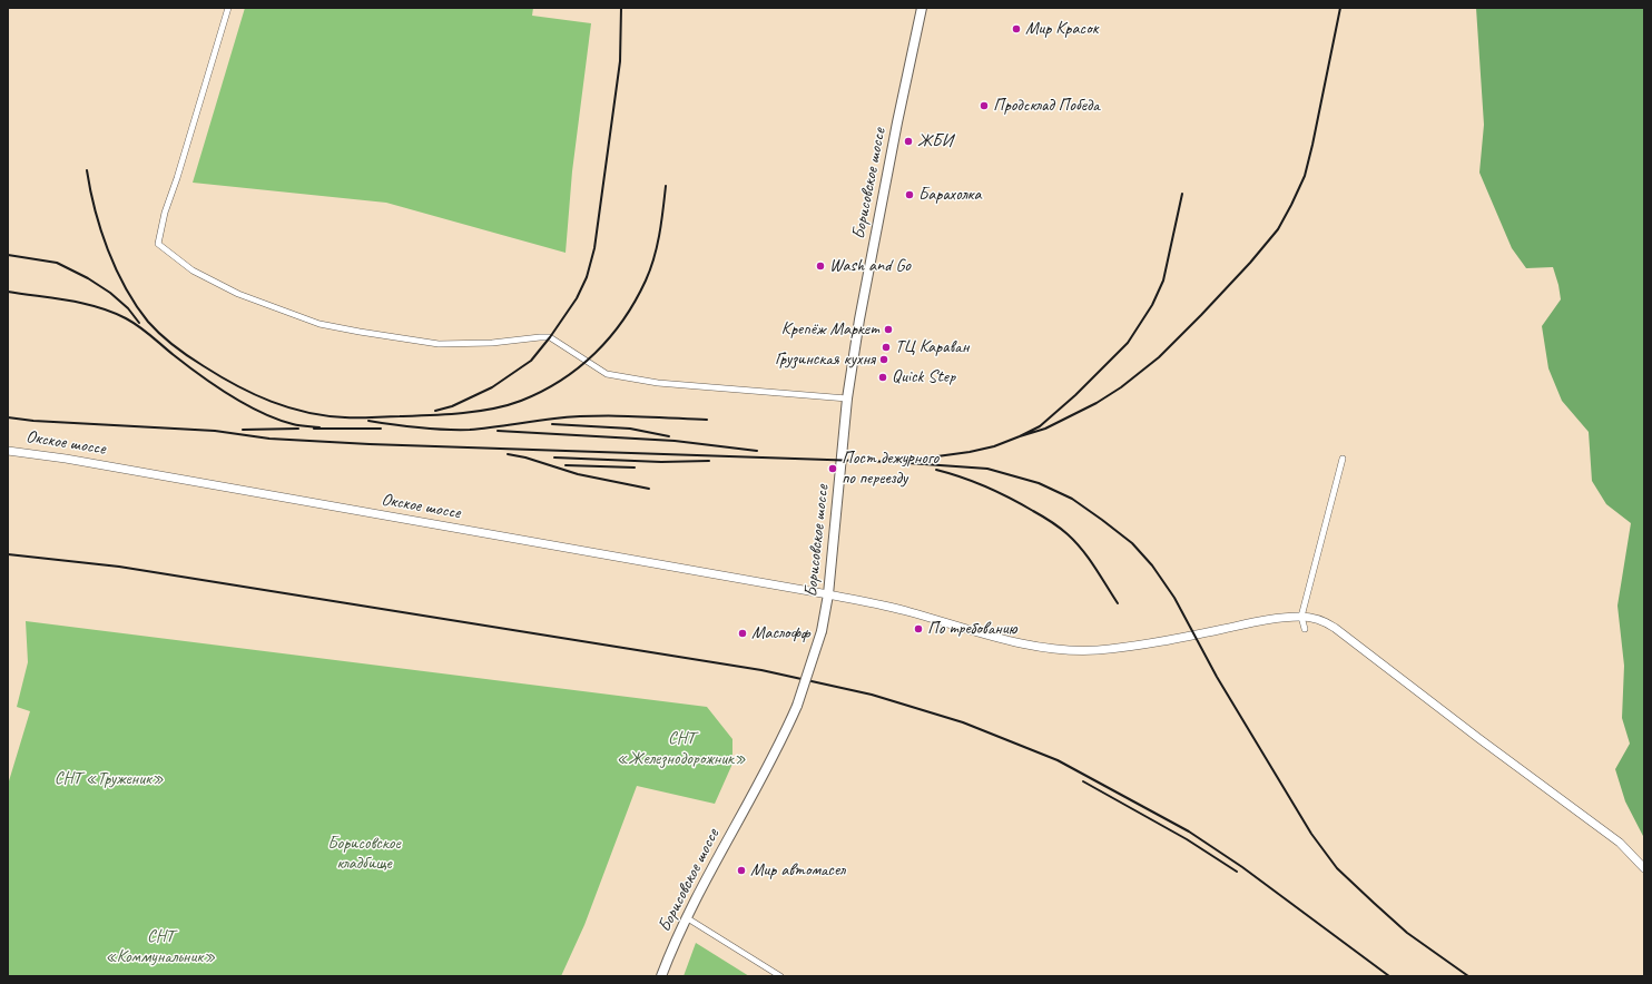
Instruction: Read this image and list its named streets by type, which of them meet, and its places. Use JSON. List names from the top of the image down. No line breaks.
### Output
{"streets":{"main road":["Борисовское шоссе"],"street":["Окское шоссе"]},"crossings":[["Борисовское шоссе","Окское шоссе"]],"parks":["СНТ «Железнодорожник»","СНТ «Труженик»","Борисовское кладбище","СНТ «Коммунальник»"],"places":["Мир Красок","Продсклад Победа","ЖБИ","Барахолка","Wash and Go","Крепёж Маркет","ТЦ Караван","Грузинская кухня","Quick Step","Пост дежурного по переезду","По требованию","Маслофф","Мир автомасел"]}
